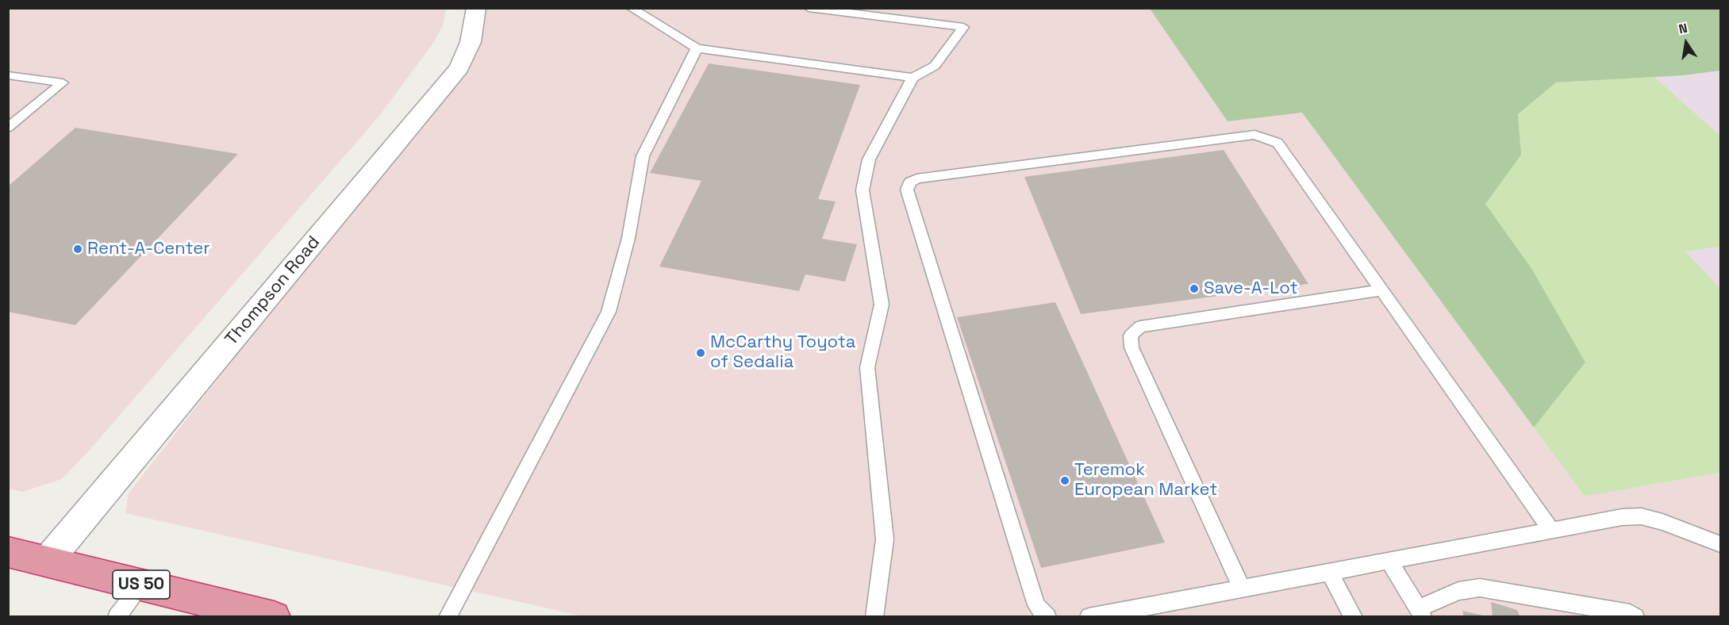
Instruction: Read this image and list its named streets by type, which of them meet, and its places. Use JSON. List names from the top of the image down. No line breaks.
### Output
{"streets":{"highway":["US 50"],"street":["Thompson Road"]},"crossings":[["Thompson Road","US 50"]],"places":["Rent-A-Center","Save-A-Lot","McCarthy Toyota of Sedalia","Teremok European Market"],"north":"top"}
